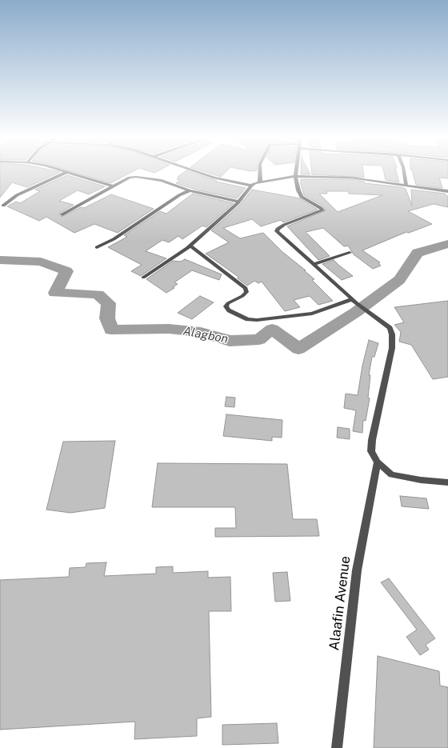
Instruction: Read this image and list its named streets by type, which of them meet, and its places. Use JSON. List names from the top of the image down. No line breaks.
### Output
{"streets":{"street":["Alaafin Avenue"]},"water":["Alagbon"]}
